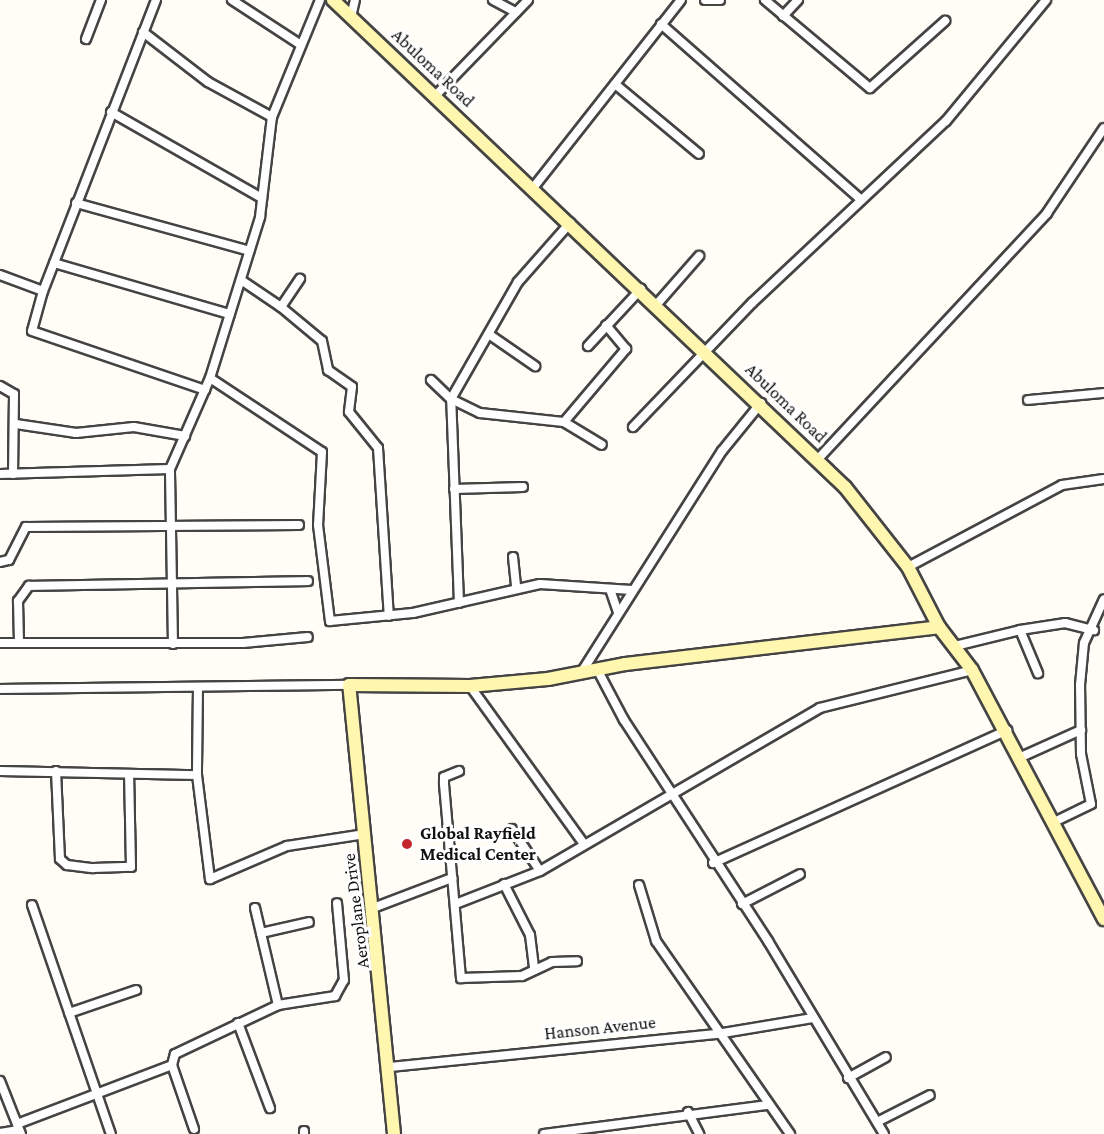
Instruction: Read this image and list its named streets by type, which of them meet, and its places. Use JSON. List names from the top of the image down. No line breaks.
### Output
{"streets":{"street":["Abuloma Road","Aeroplane Drive","Hanson Avenue"]},"crossings":[["Aeroplane Drive","Hanson Avenue"]],"places":["Global Rayfield Medical Center"]}
